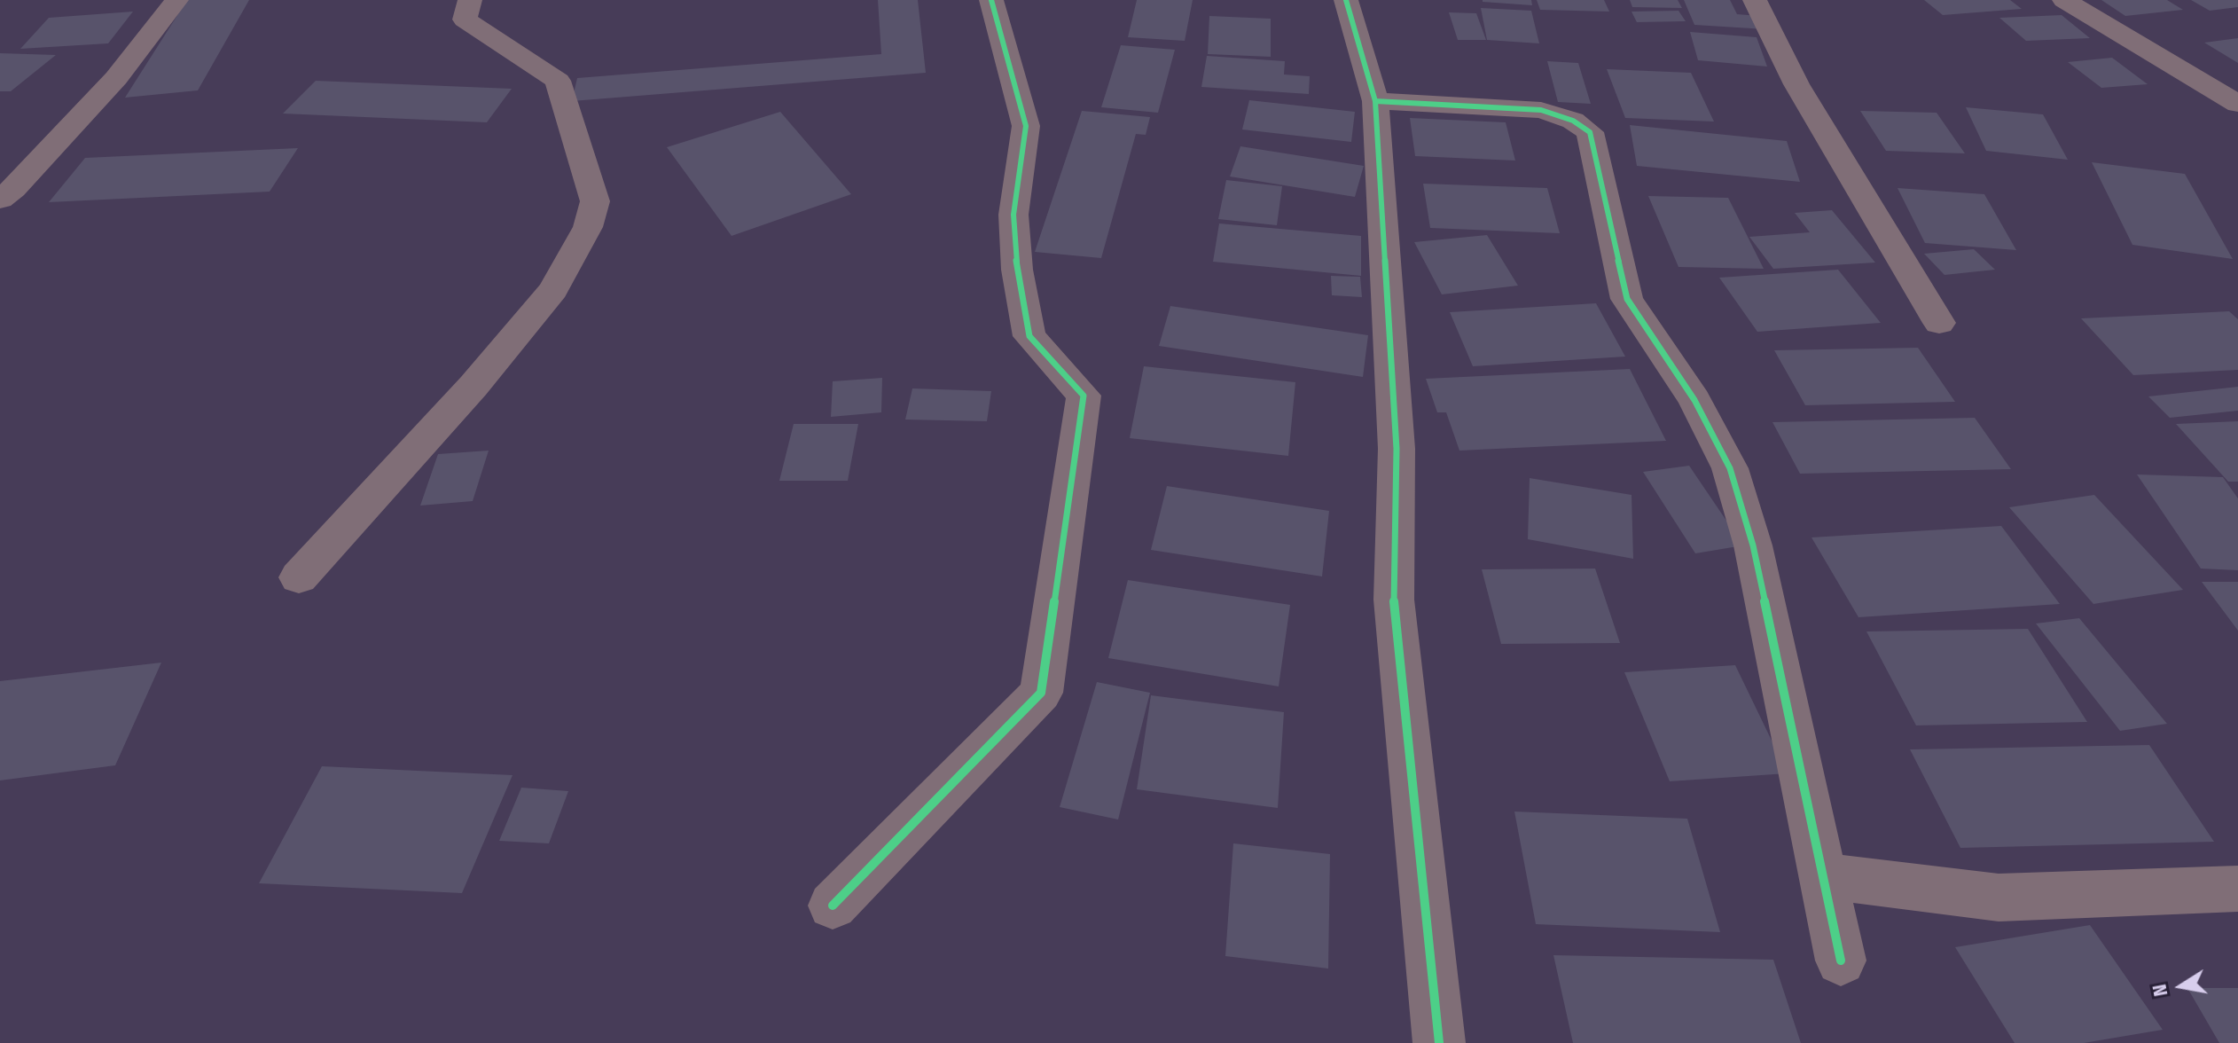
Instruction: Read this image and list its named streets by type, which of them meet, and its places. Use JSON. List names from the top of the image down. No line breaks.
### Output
{"north":"left"}
